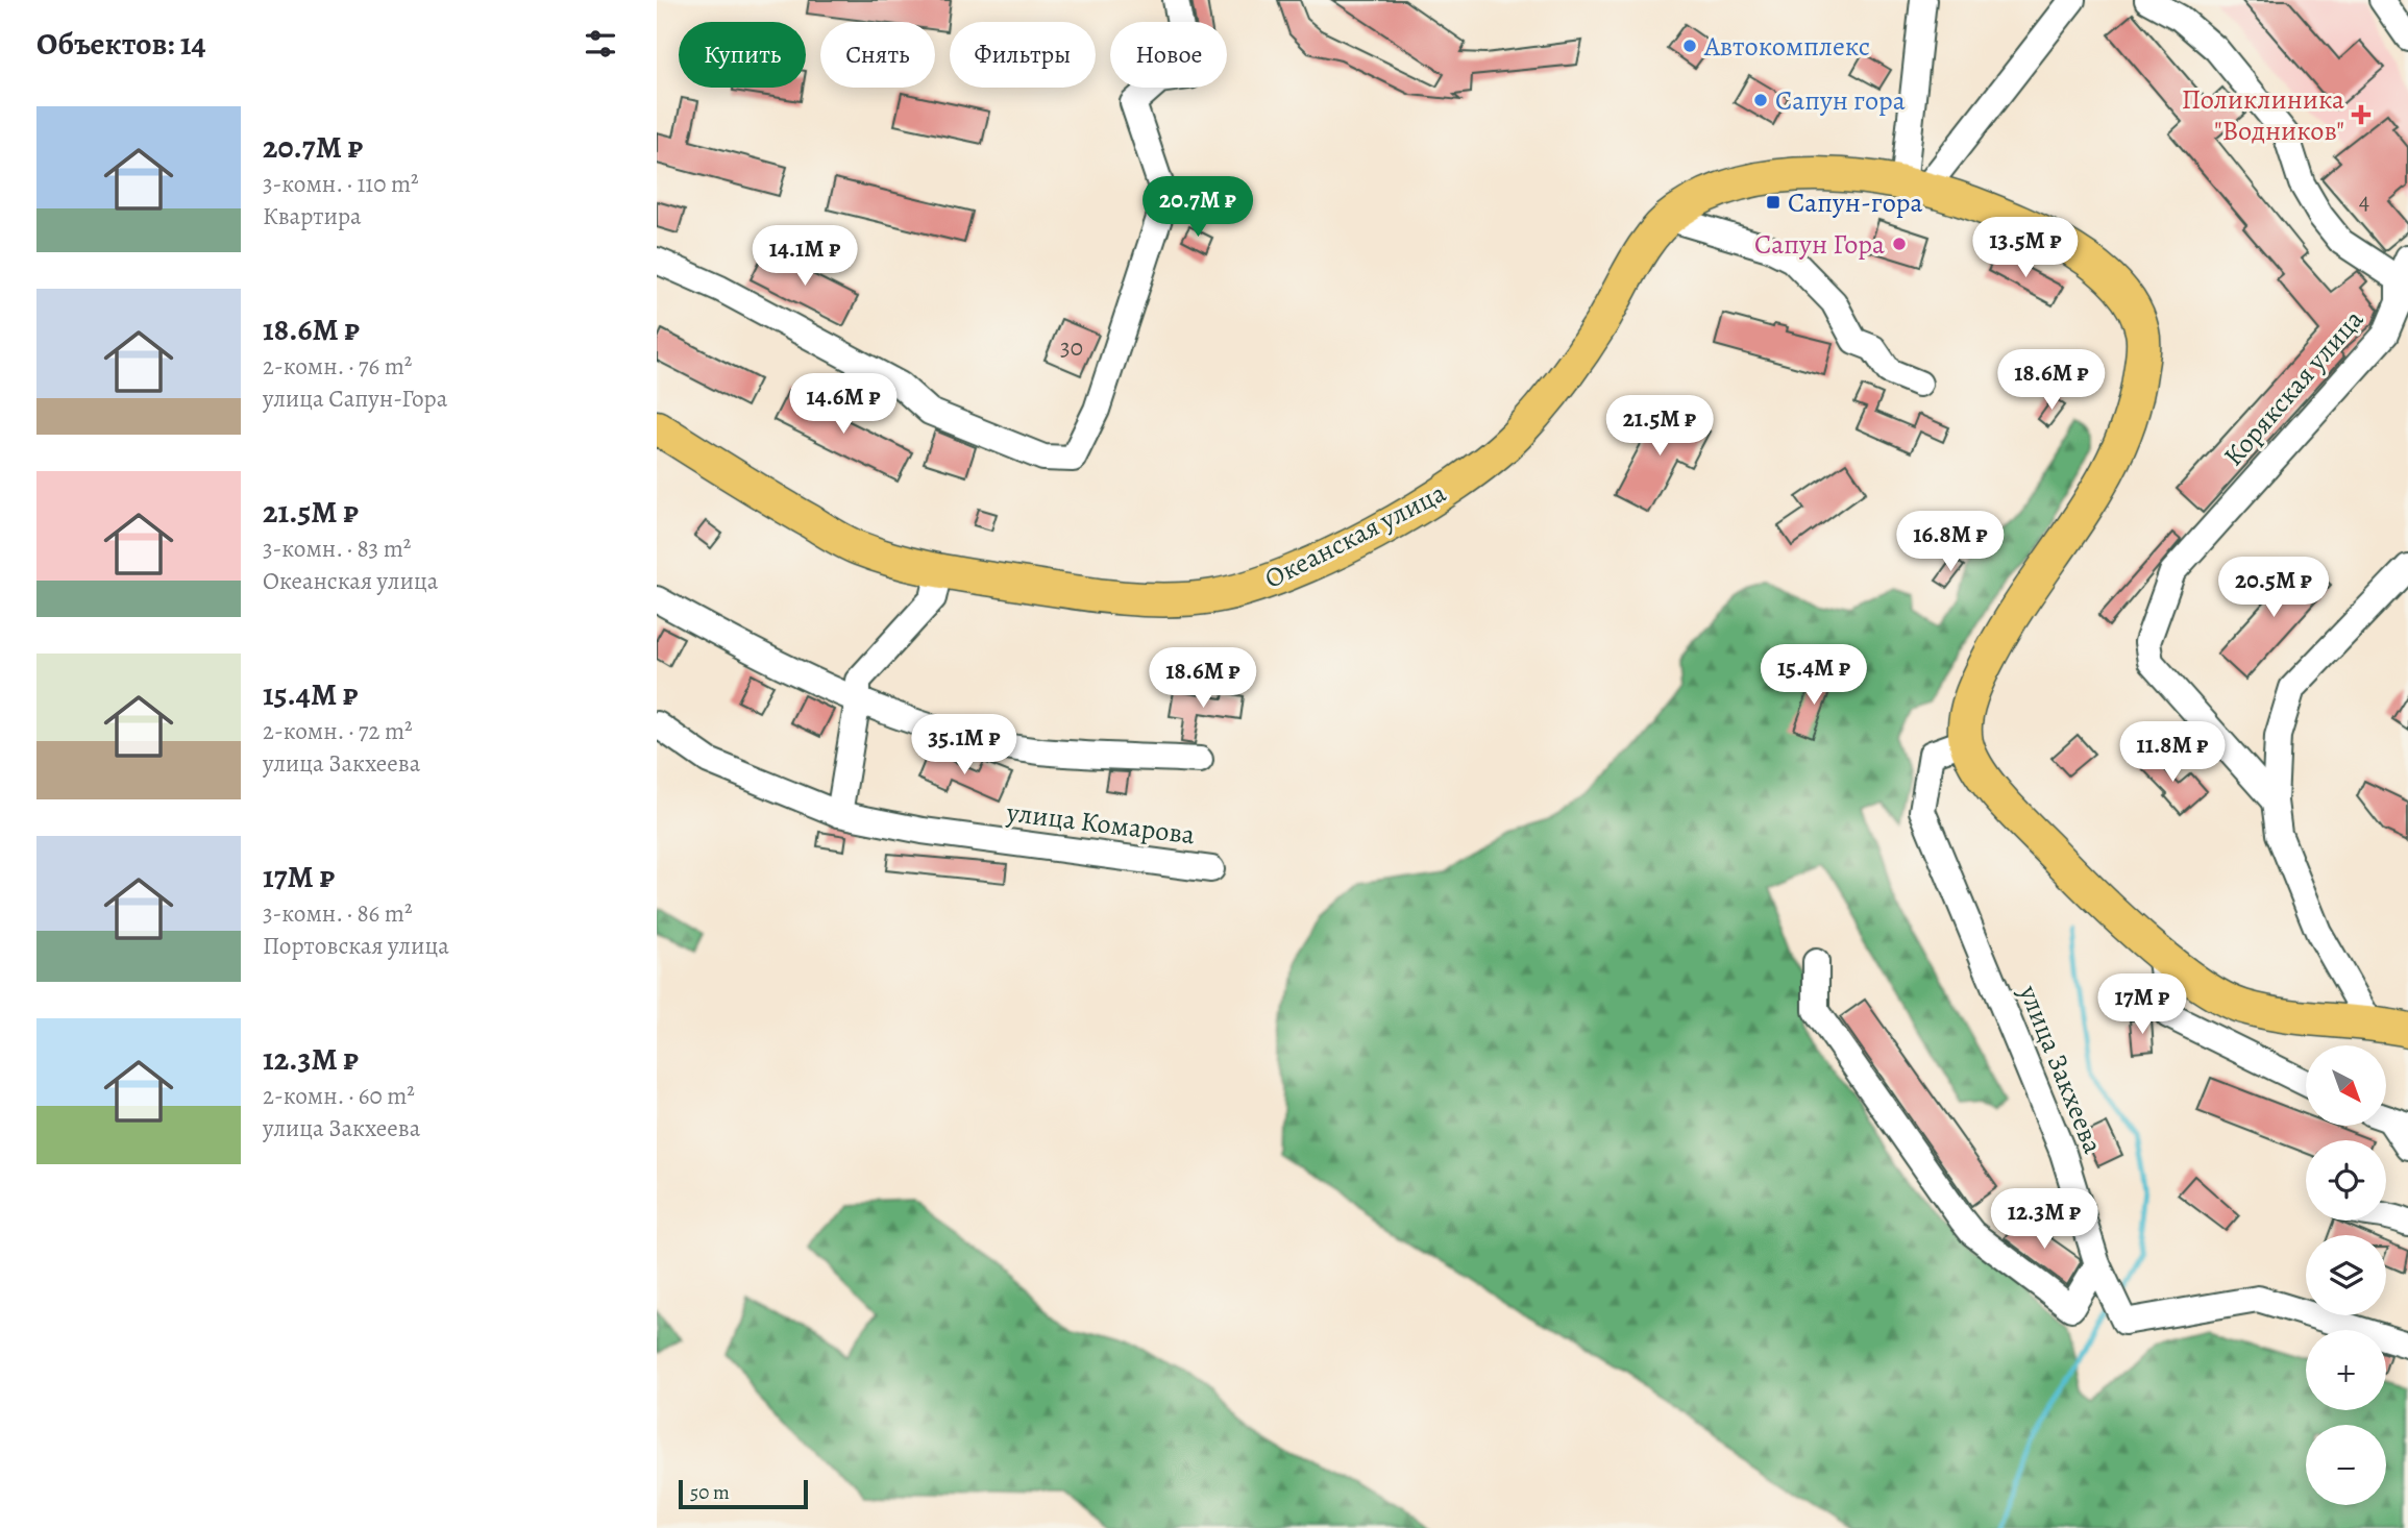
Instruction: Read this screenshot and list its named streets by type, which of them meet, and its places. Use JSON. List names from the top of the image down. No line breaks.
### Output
{"streets":{"main road":["Океанская улица"],"street":["Корякская улица","улица Комарова","улица Закхеева"]},"places":{"other":["Автокомплекс","Сапун гора","Сапун Гора"],"health":["Поликлиника \"Водников\""],"transit":["Сапун-гора"]},"house_numbers":["4","30"],"scale_bar":"50 m","north":"bottom right","page":{"heading":"Объектов: 14","chip":["Купить","Снять","Фильтры","Новое"],"list":[{"name":"20.7M ₽","note":"3-комн. · 110 m² · Квартира"},{"name":"18.6M ₽","note":"2-комн. · 76 m² · улица Сапун-Гора"},{"name":"21.5M ₽","note":"3-комн. · 83 m² · Океанская улица"},{"name":"15.4M ₽","note":"2-комн. · 72 m² · улица Закхеева"},{"name":"17M ₽","note":"3-комн. · 86 m² · Портовская улица"},{"name":"12.3M ₽","note":"2-комн. · 60 m² · улица Закхеева"}],"price":["20.7M ₽","13.5M ₽","14.1M ₽","18.6M ₽","14.6M ₽","21.5M ₽","16.8M ₽","20.5M ₽","15.4M ₽","18.6M ₽","35.1M ₽","11.8M ₽","17M ₽","12.3M ₽"],"map_buttons":["+","−"],"scale":"50 m"}}
